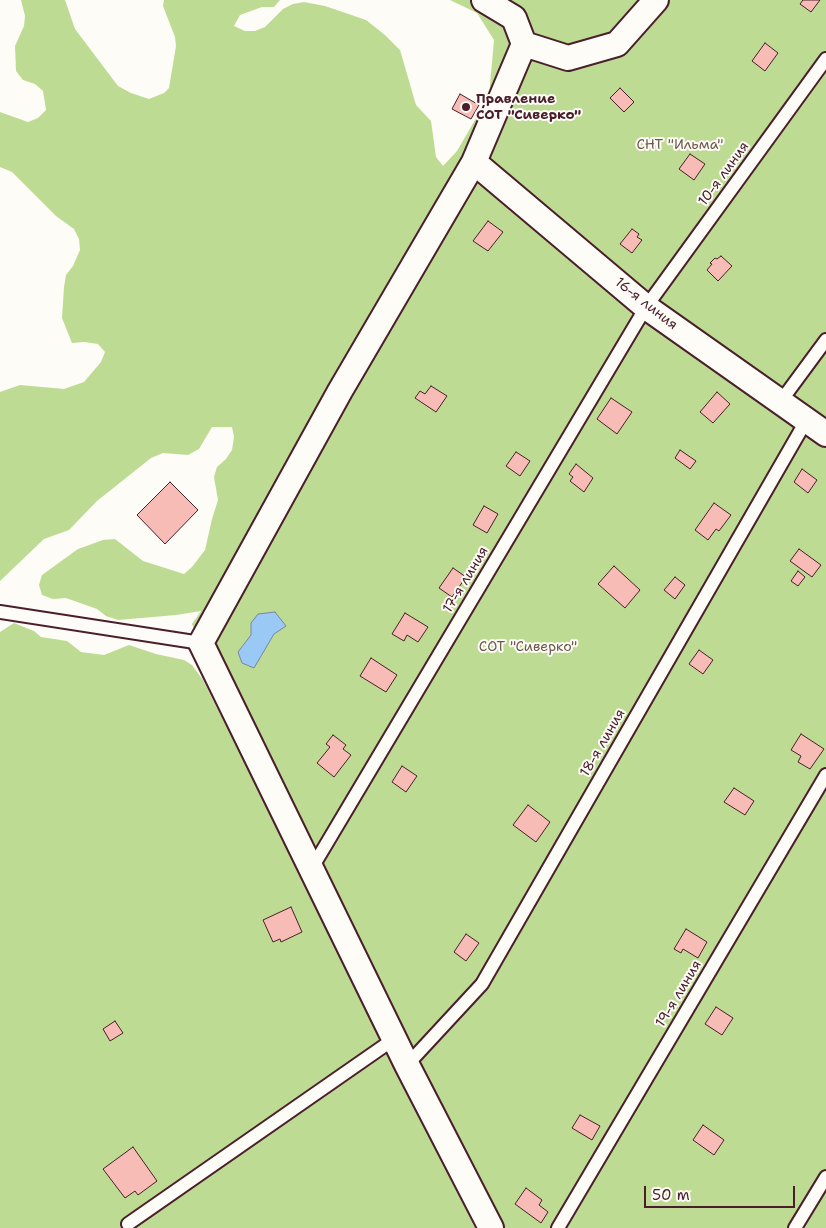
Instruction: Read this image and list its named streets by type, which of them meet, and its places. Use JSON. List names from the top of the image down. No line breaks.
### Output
{"streets":{"street":["16-я линия"],"lane":["10-я линия","17-я линия","18-я линия","19-я линия"]},"crossings":[["10-я линия","16-я линия"],["10-я линия","17-я линия"],["16-я линия","17-я линия"],["16-я линия","18-я линия"]],"parks":["СНТ \"Ильма\"","СОТ \"Сиверко\""],"places":["Правление СОТ \"Сиверко\""],"scale_bar":"50 m"}
